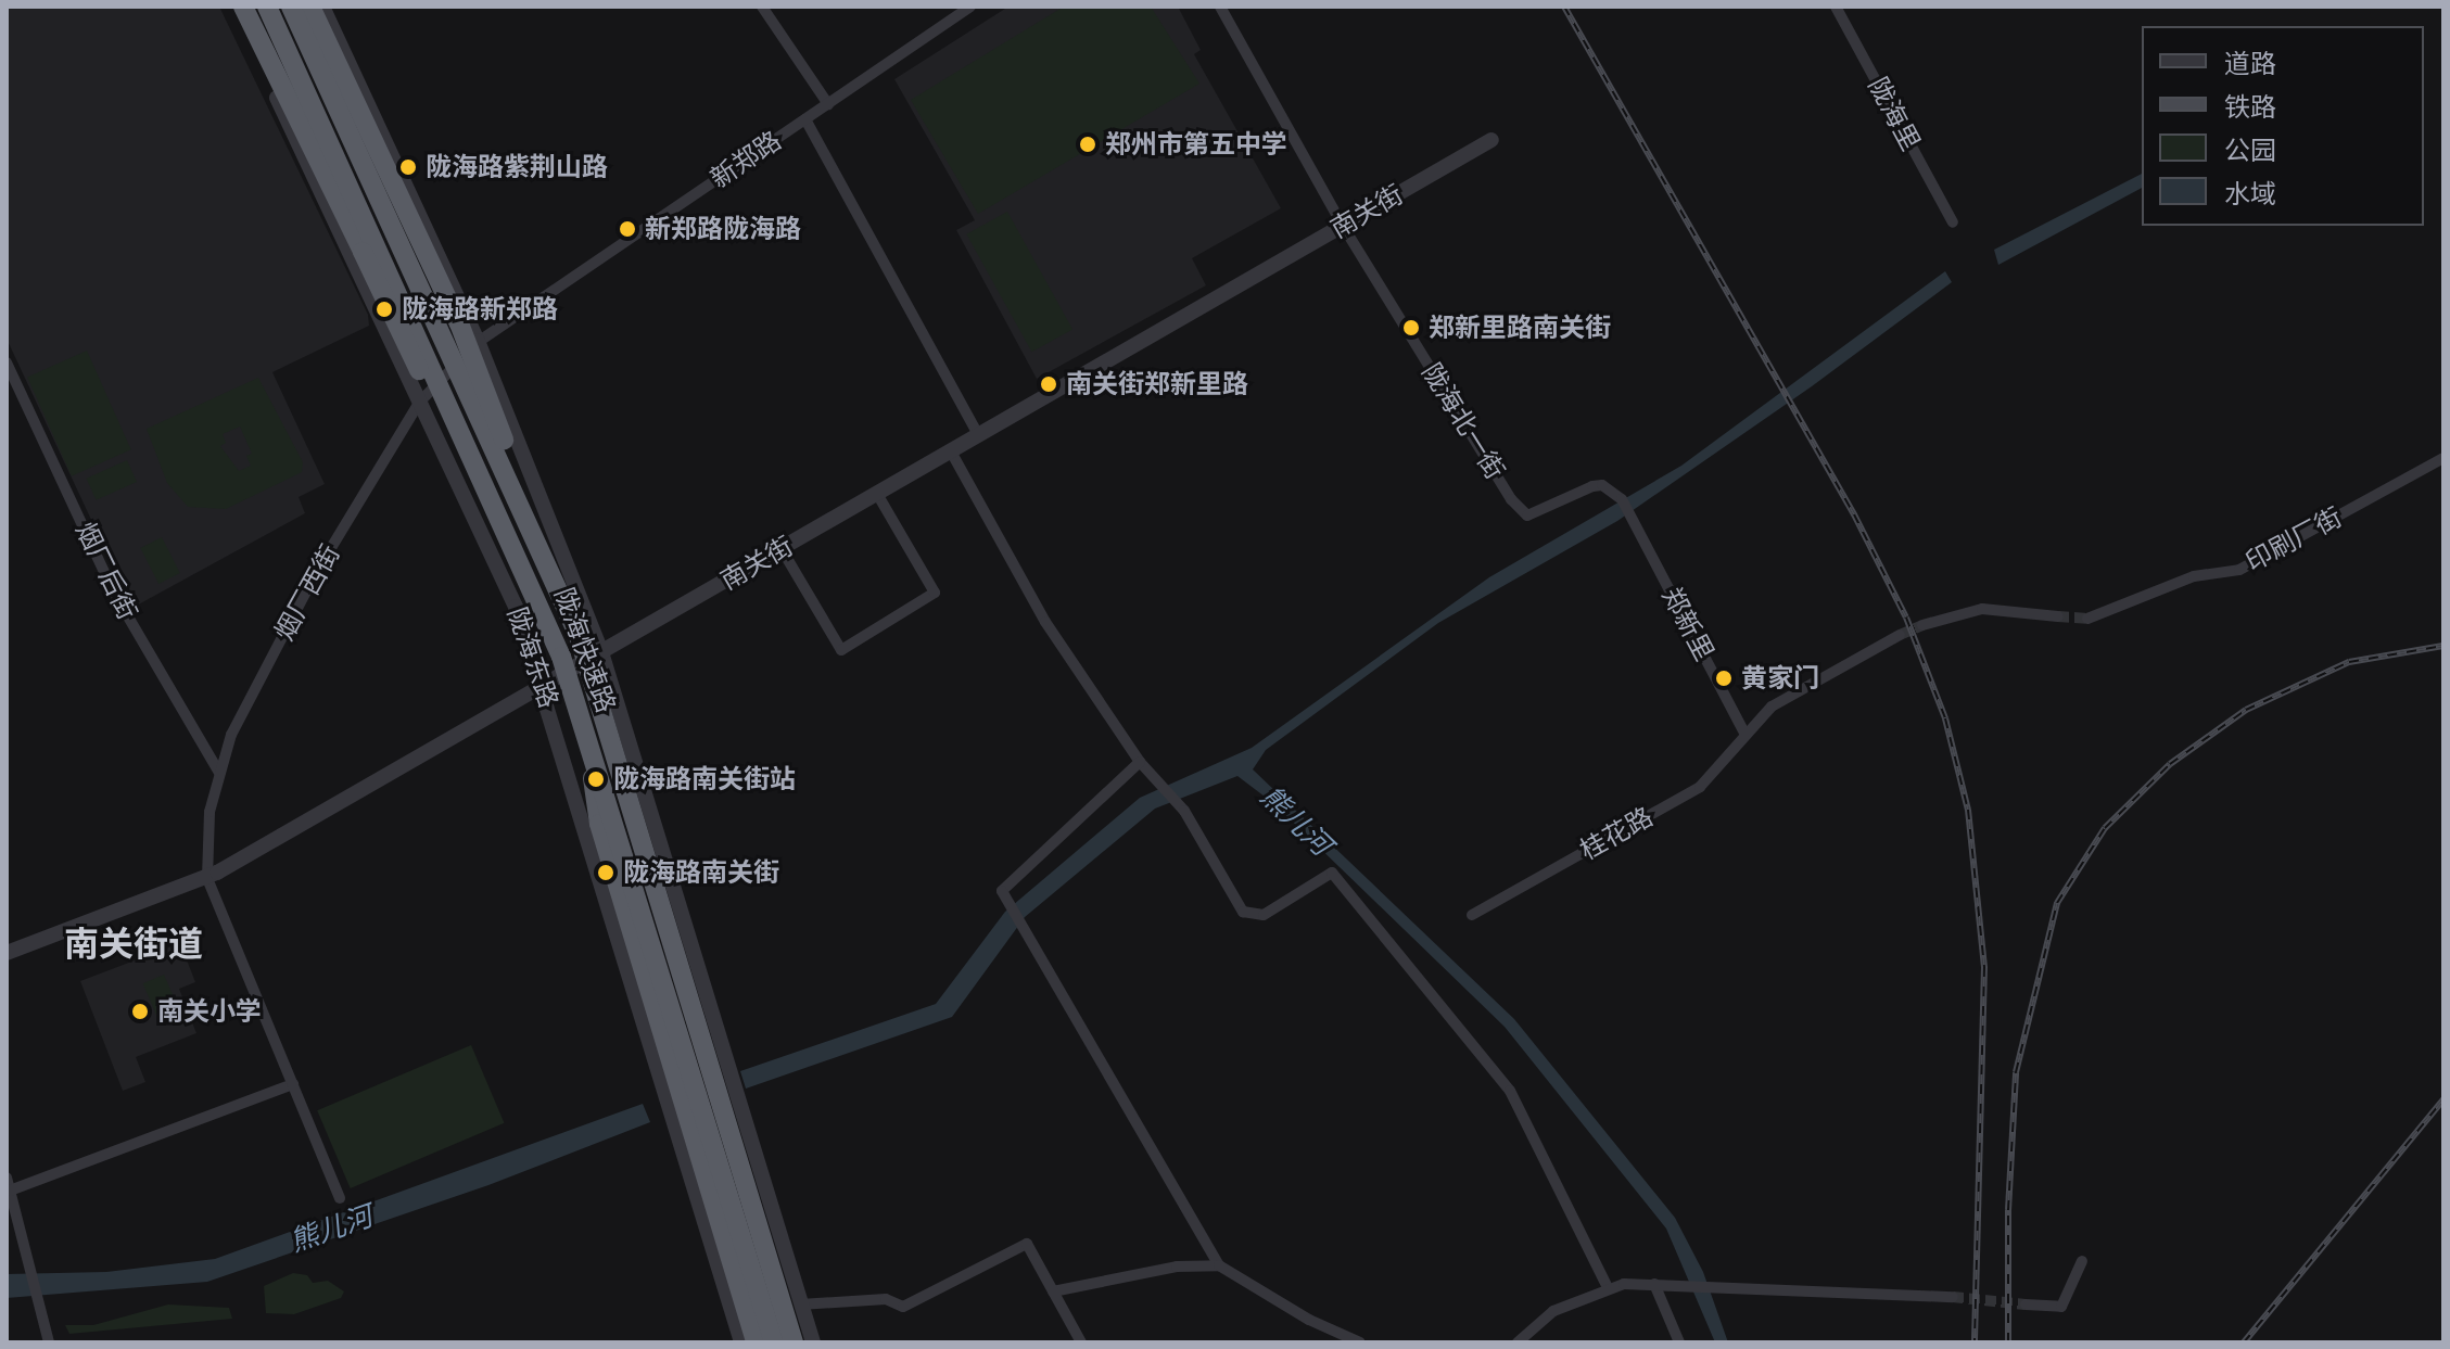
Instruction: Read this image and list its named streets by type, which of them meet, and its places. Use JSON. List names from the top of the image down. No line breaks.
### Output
{"streets":{"highway":["陇海快速路"],"street":["陇海里","新郑路","南关街","陇海北一街","印刷厂街","烟厂后街","烟厂西街","郑新里","陇海东路","桂花路"]},"crossings":[["新郑路","烟厂西街"],["南关街","陇海北一街"],["南关街","烟厂西街"],["南关街","陇海东路"],["陇海北一街","郑新里"],["烟厂后街","烟厂西街"],["烟厂西街","陇海东路"],["郑新里","桂花路"]],"districts":["南关街道"],"water":["熊儿河"],"places":["郑州市第五中学","陇海路紫荆山路","新郑路陇海路","陇海路新郑路","郑新里路南关街","南关街郑新里路","黄家门","陇海路南关街站","陇海路南关街","南关小学"],"legend":["道路","铁路","公园","水域"]}
